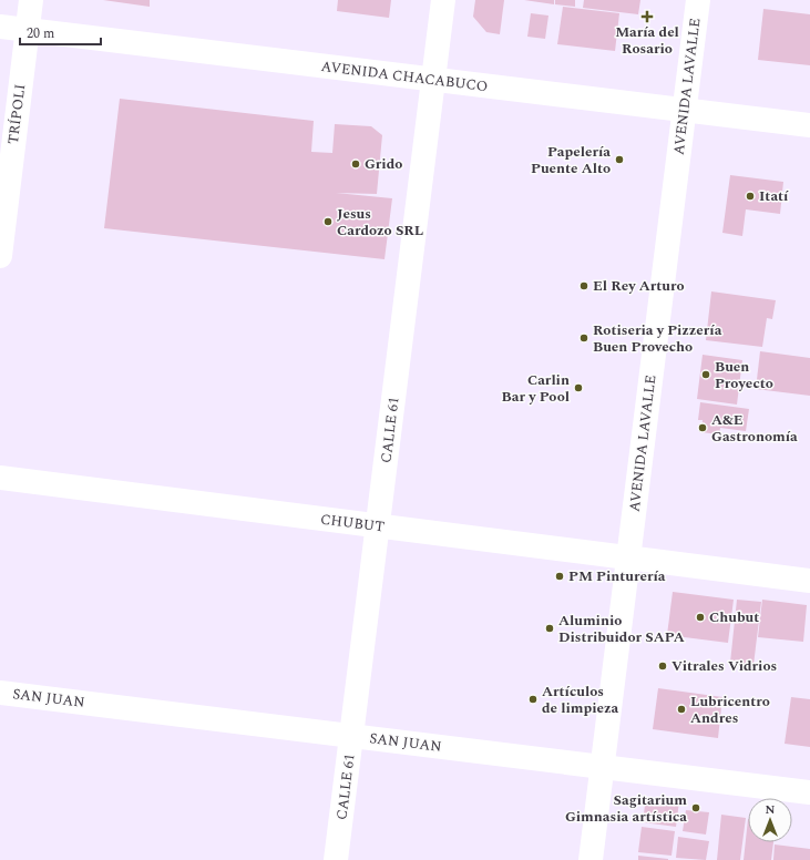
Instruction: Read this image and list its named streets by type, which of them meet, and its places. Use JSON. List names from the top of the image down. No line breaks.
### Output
{"streets":{"street":["AVENIDA CHACABUCO","AVENIDA LAVALLE","TRÍPOLI","CALLE 61","CHUBUT","SAN JUAN"]},"crossings":[["AVENIDA CHACABUCO","AVENIDA LAVALLE"],["AVENIDA CHACABUCO","TRÍPOLI"],["AVENIDA CHACABUCO","CALLE 61"],["AVENIDA LAVALLE","CHUBUT"],["AVENIDA LAVALLE","SAN JUAN"],["CALLE 61","CHUBUT"],["CALLE 61","SAN JUAN"]],"places":{"health":["María del Rosario"],"other":["Papelería Puente Alto","Grido","Itatí","Jesus Cardozo SRL","El Rey Arturo","Rotiseria y Pizzería Buen Provecho","Buen Proyecto","Carlin Bar y Pool","A&E Gastronomía","PM Pinturería","Chubut","Aluminio Distribuidor SAPA","Vitrales Vidrios","Artículos de limpieza","Lubricentro Andres","Sagitarium Gimnasia artística"]},"scale_bar":"20 m","north":"top"}
